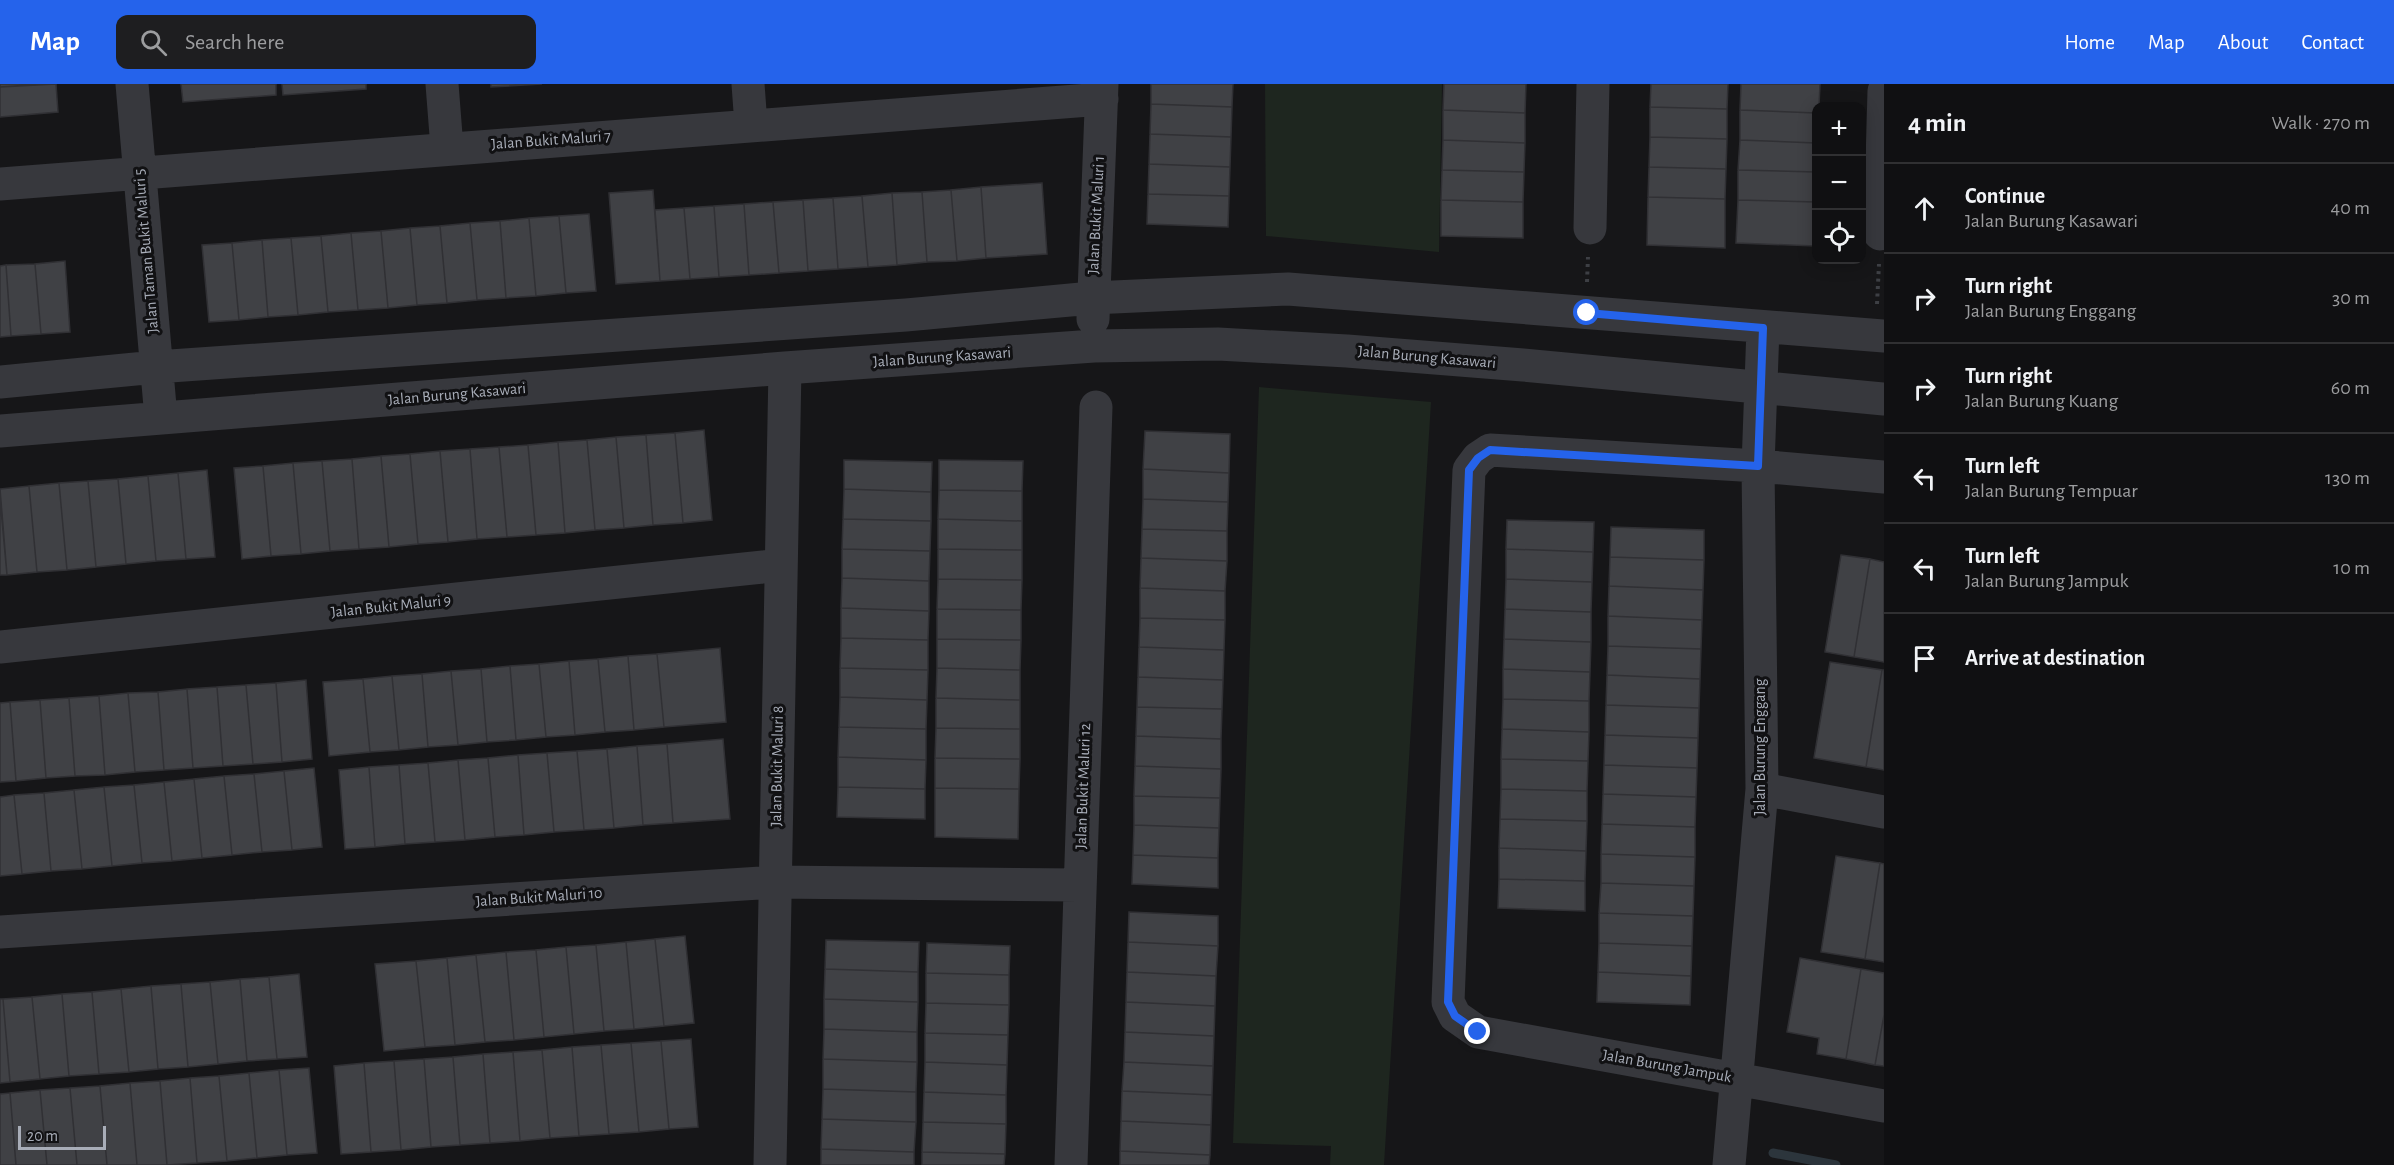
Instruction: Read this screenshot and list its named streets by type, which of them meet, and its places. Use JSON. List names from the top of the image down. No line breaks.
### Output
{"streets":{"street":["Jalan Bukit Maluri 7","Jalan Bukit Maluri 1","Jalan Taman Bukit Maluri 5","Jalan Burung Kasawari","Jalan Bukit Maluri 9","Jalan Burung Enggang","Jalan Bukit Maluri 8","Jalan Bukit Maluri 12","Jalan Bukit Maluri 10","Jalan Burung Jampuk"]},"crossings":[["Jalan Bukit Maluri 7","Jalan Bukit Maluri 1"],["Jalan Bukit Maluri 7","Jalan Taman Bukit Maluri 5"],["Jalan Bukit Maluri 1","Jalan Burung Kasawari"],["Jalan Taman Bukit Maluri 5","Jalan Burung Kasawari"],["Jalan Burung Kasawari","Jalan Burung Enggang"],["Jalan Burung Kasawari","Jalan Bukit Maluri 8"],["Jalan Bukit Maluri 9","Jalan Bukit Maluri 8"],["Jalan Burung Enggang","Jalan Burung Jampuk"],["Jalan Bukit Maluri 8","Jalan Bukit Maluri 10"],["Jalan Bukit Maluri 12","Jalan Bukit Maluri 10"]],"scale_bar":"20 m","page":{"header":"Map","search":"Search here","nav":["Home","Map","About","Contact"],"heading":["4 min","Walk · 270 m"],"map_buttons":["+","−"],"list":[["Continue","Jalan Burung Kasawari","40 m"],["Turn right","Jalan Burung Enggang","30 m"],["Turn right","Jalan Burung Kuang","60 m"],["Turn left","Jalan Burung Tempuar","130 m"],["Turn left","Jalan Burung Jampuk","10 m"],"Arrive at destination"],"scale":"20 m"}}
